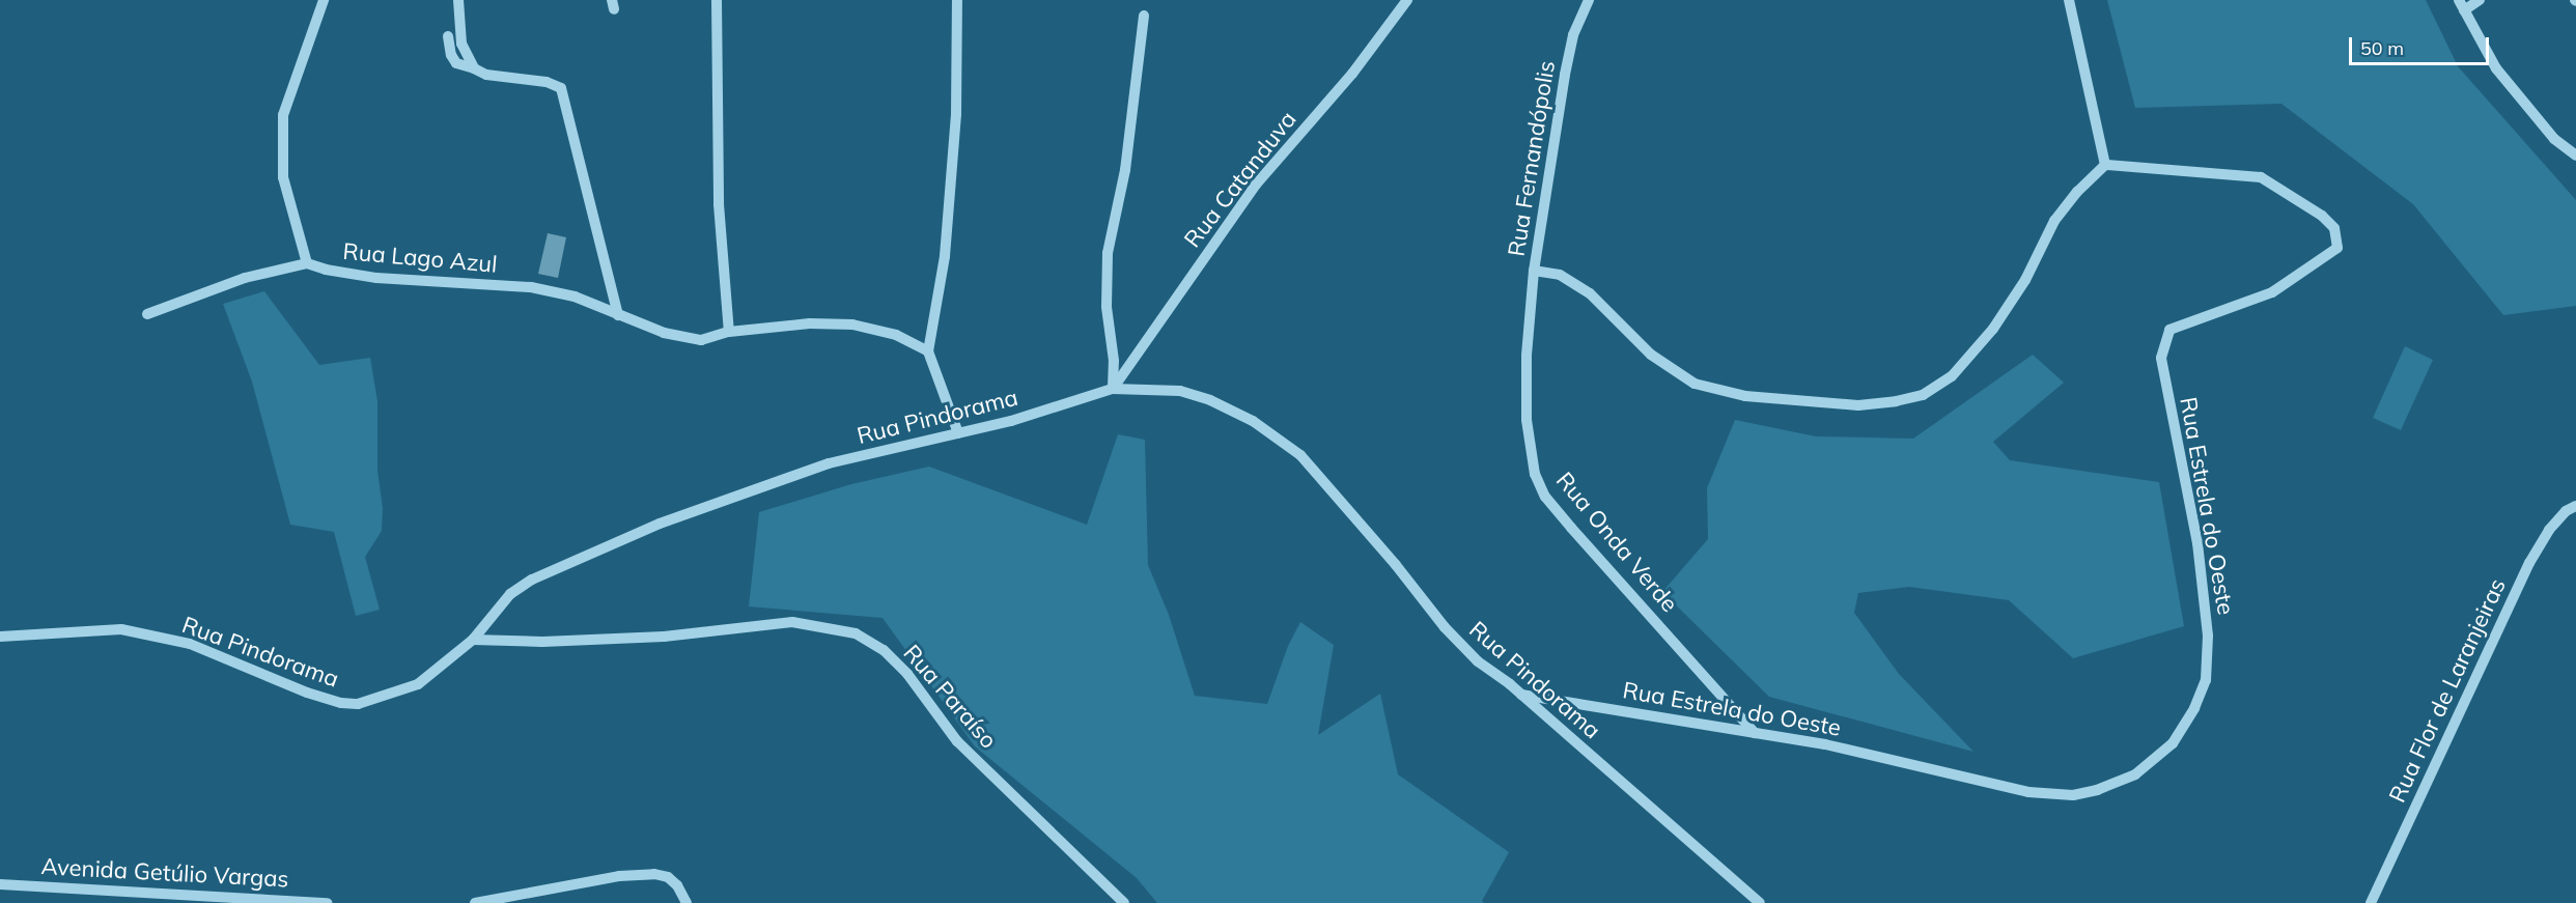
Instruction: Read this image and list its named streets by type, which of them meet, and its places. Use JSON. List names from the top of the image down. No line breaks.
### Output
{"streets":{"street":["Rua Fernandópolis","Rua Catanduva","Rua Lago Azul","Rua Pindorama","Rua Estrela do Oeste","Rua Onda Verde","Rua Flor de Laranjeiras","Rua Paraíso","Avenida Getúlio Vargas"]},"crossings":[["Rua Fernandópolis","Rua Estrela do Oeste"],["Rua Fernandópolis","Rua Onda Verde"],["Rua Catanduva","Rua Pindorama"],["Rua Pindorama","Rua Estrela do Oeste"],["Rua Pindorama","Rua Paraíso"],["Rua Estrela do Oeste","Rua Onda Verde"]],"scale_bar":"50 m"}
